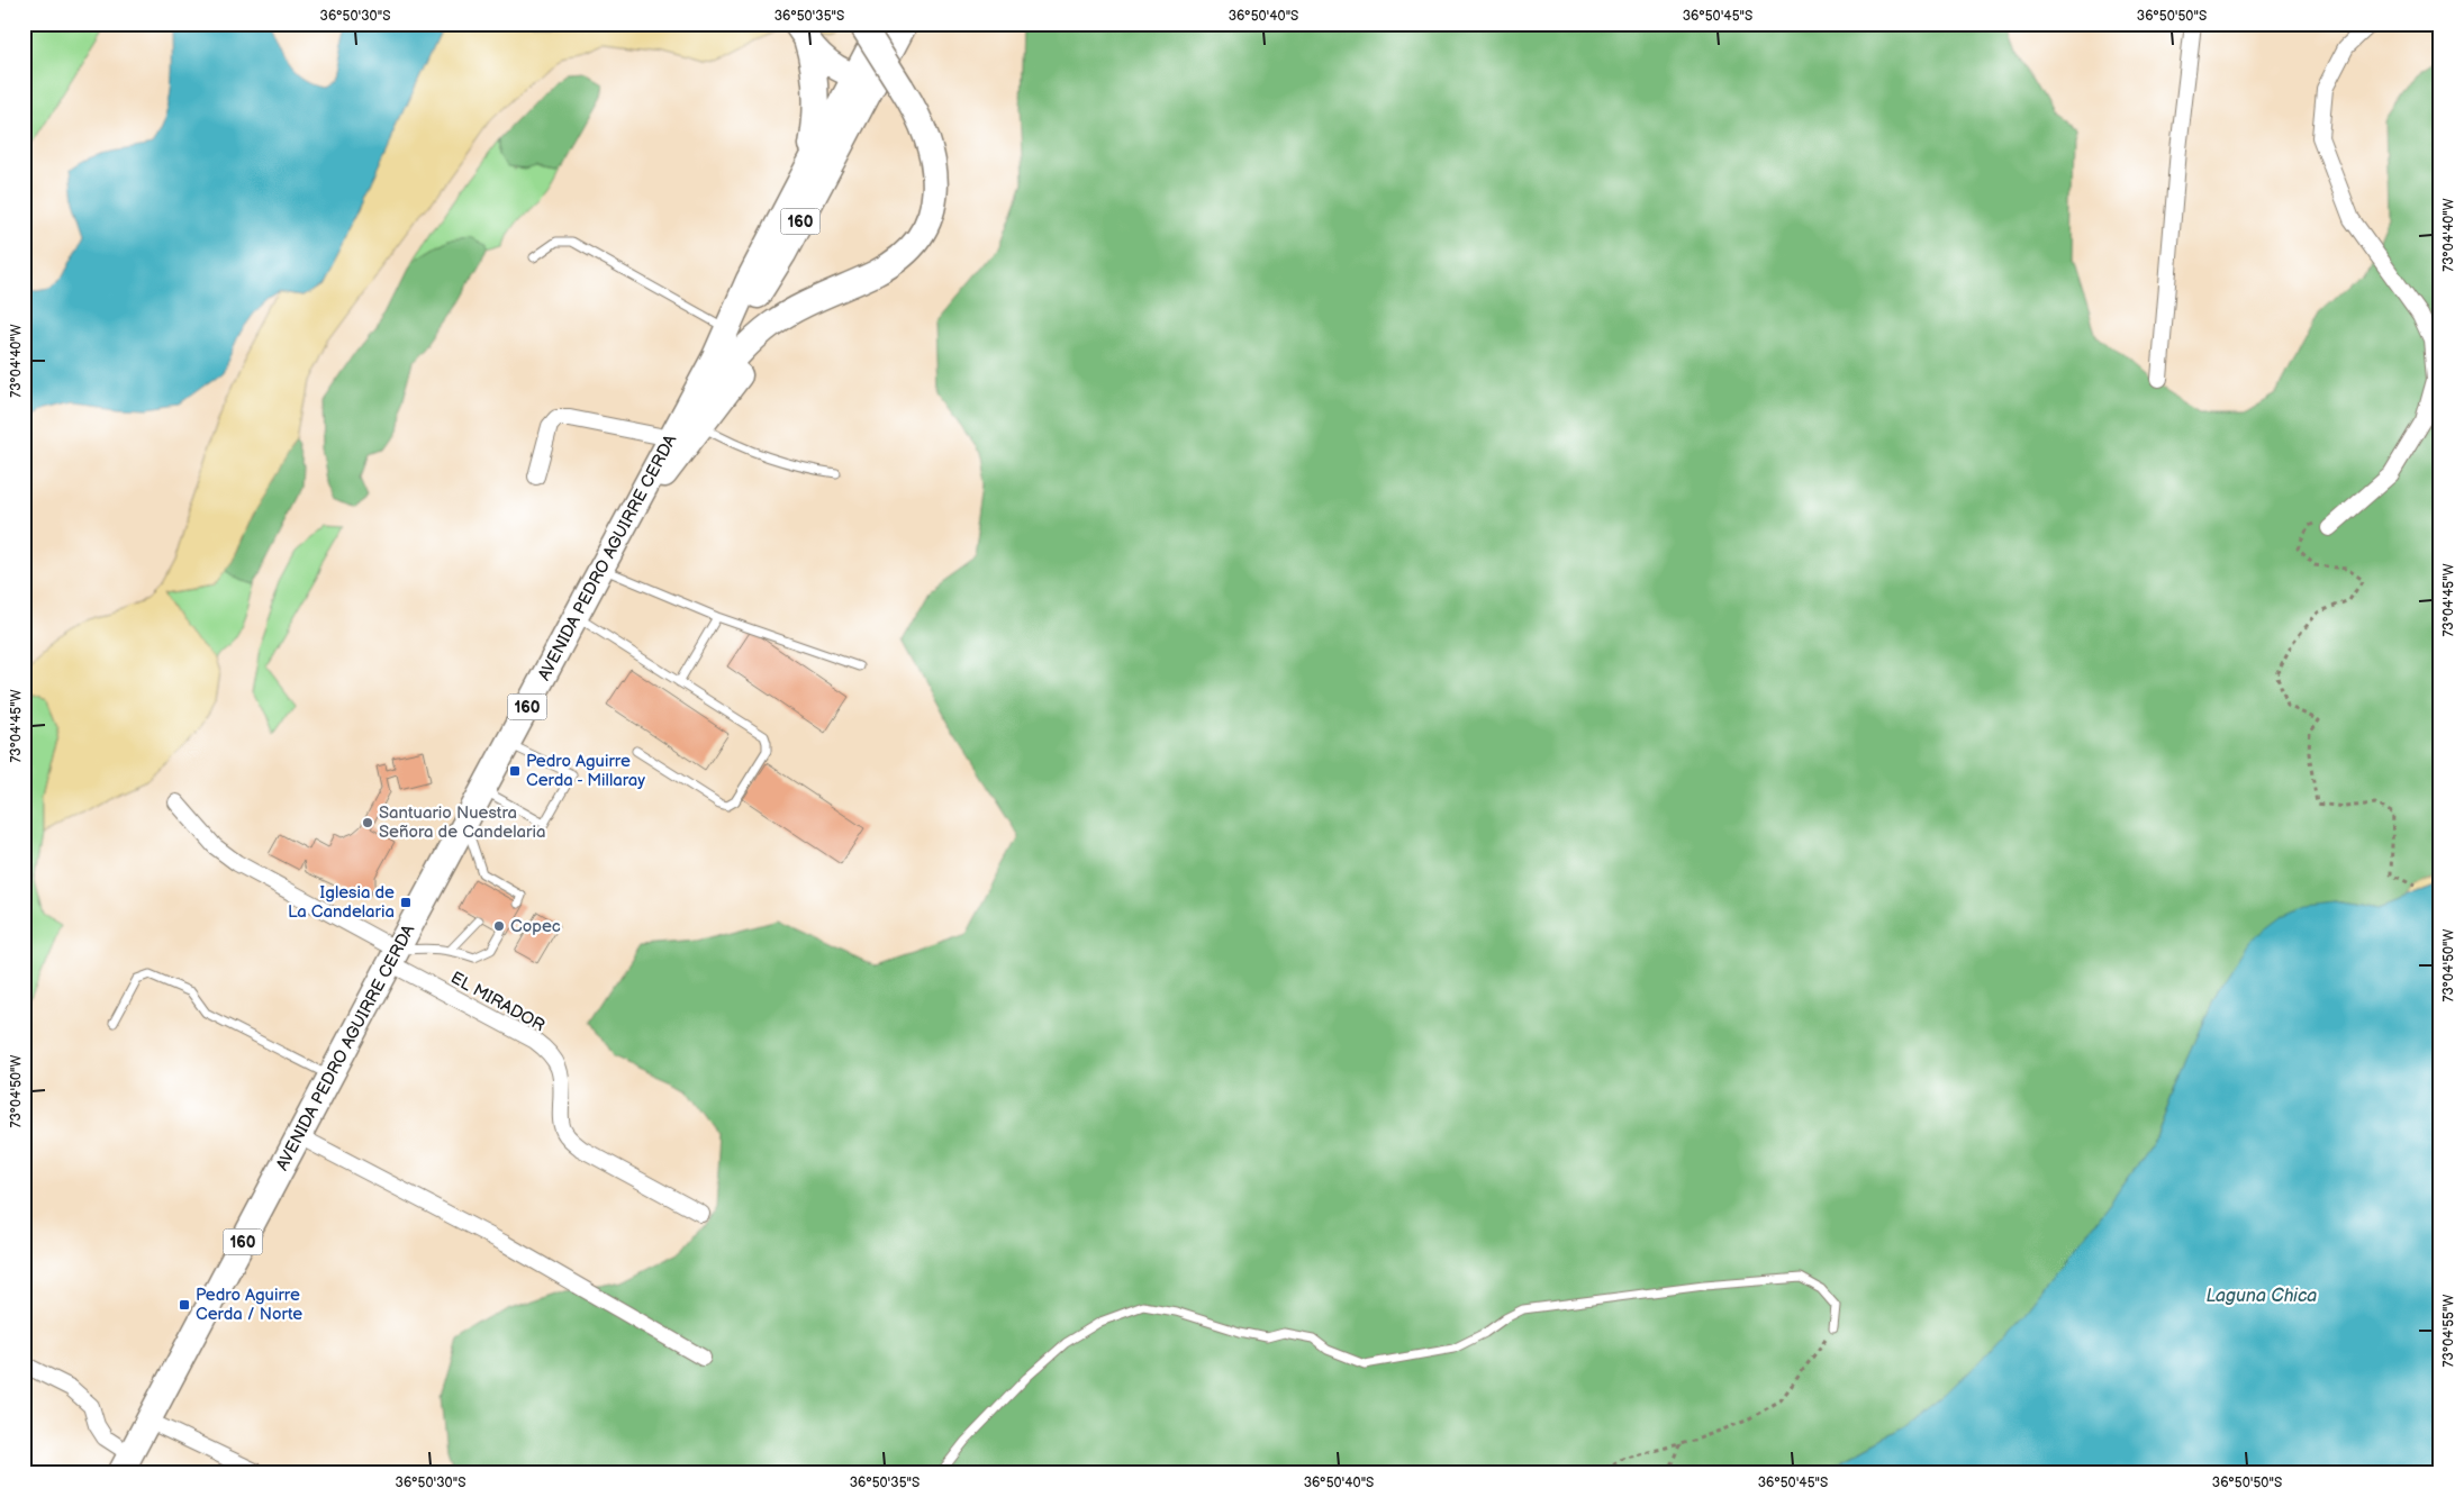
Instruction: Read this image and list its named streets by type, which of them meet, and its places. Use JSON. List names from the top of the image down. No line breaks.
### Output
{"streets":{"main road":["160","AVENIDA PEDRO AGUIRRE CERDA"],"street":["EL MIRADOR"]},"crossings":[["AVENIDA PEDRO AGUIRRE CERDA","EL MIRADOR"]],"water":["Laguna Chica"],"places":{"transit":["Pedro Aguirre Cerda - Millaray","Iglesia de La Candelaria","Pedro Aguirre Cerda / Norte"],"other":["Santuario Nuestra Señora de Candelaria","Copec"]},"coordinates":["36°50'30\"S","36°50'35\"S","36°50'40\"S","36°50'45\"S","36°50'50\"S","73°04'40\"W","73°04'45\"W","73°04'50\"W","73°04'55\"W"]}
